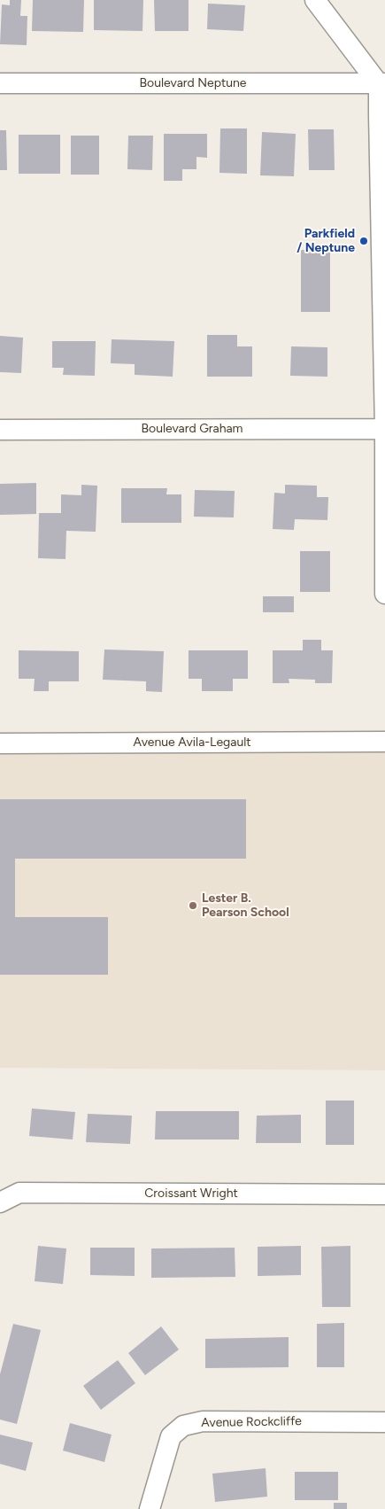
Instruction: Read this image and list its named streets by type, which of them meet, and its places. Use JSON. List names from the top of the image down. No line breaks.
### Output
{"streets":{"street":["Boulevard Neptune","Boulevard Graham","Avenue Avila-Legault","Croissant Wright","Avenue Rockcliffe"]},"places":["Parkfield / Neptune","Lester B. Pearson School"]}
